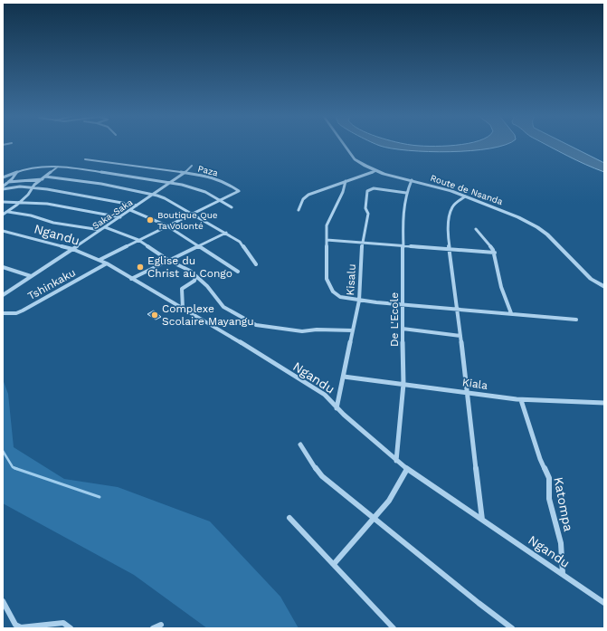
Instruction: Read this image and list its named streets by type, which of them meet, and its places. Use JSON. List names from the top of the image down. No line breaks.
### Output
{"streets":{"street":["Paza","Route de Nsanda","Saka-Saka","Ngandu","Kisalu","Tshinkaku","De L'Ecole","Kiala","Katompa"]},"crossings":[["Paza","Saka-Saka"],["Route de Nsanda","De L'Ecole"],["Saka-Saka","Ngandu"],["Ngandu","Kisalu"],["Ngandu","Tshinkaku"],["Ngandu","De L'Ecole"],["Ngandu","Katompa"],["Kisalu","De L'Ecole"],["Kisalu","Kiala"],["De L'Ecole","Kiala"],["Kiala","Katompa"]],"places":["Boutique Que Ta Volonté","Eglise du Christ au Congo","Complexe Scolaire Mayangu"]}
